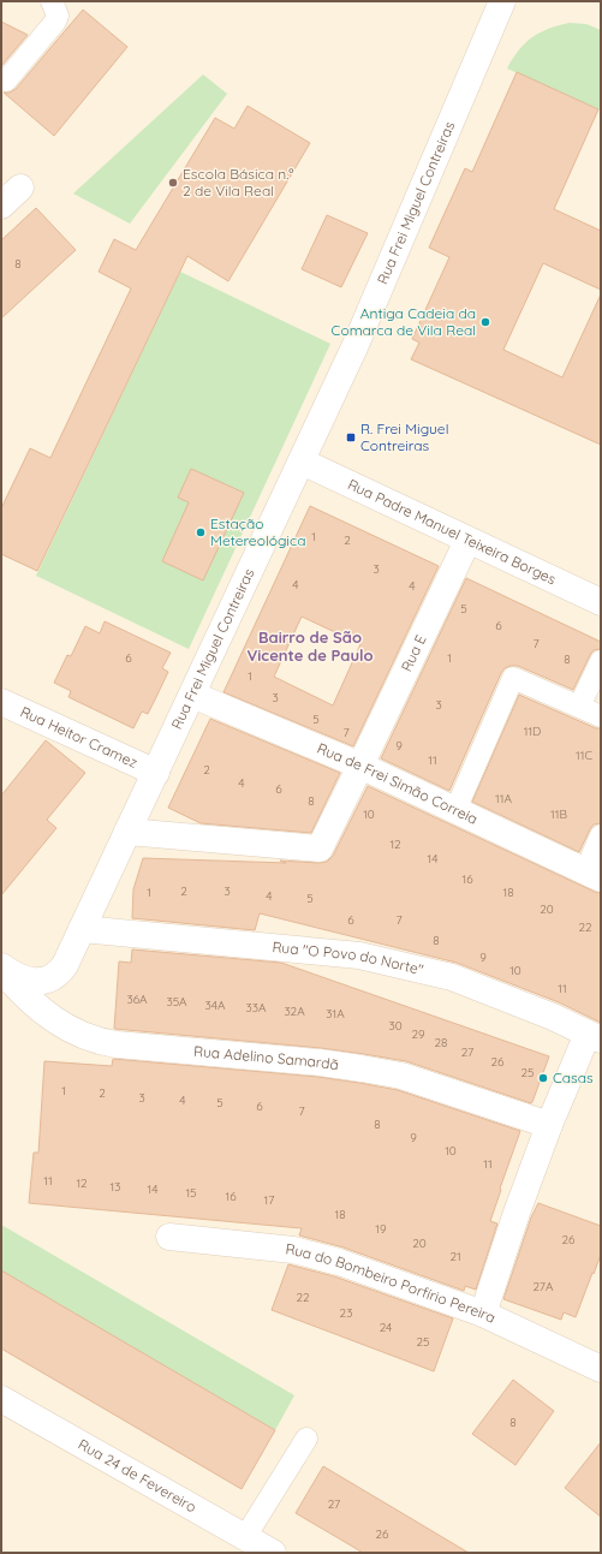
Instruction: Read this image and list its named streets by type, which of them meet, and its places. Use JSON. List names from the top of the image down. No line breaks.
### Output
{"streets":{"street":["Rua Frei Miguel Contreiras","Rua Padre Manuel Teixeira Borges","Rua E","Rua Heitor Cramez","Rua de Frei Simão Correia","Rua \"O Povo do Norte\"","Rua Adelino Samardã","Rua do Bombeiro Porfírio Pereira","Rua 24 de Fevereiro"]},"crossings":[["Rua Frei Miguel Contreiras","Rua Padre Manuel Teixeira Borges"],["Rua Frei Miguel Contreiras","Rua E"],["Rua Frei Miguel Contreiras","Rua Heitor Cramez"],["Rua Frei Miguel Contreiras","Rua de Frei Simão Correia"],["Rua Frei Miguel Contreiras","Rua \"O Povo do Norte\""],["Rua Frei Miguel Contreiras","Rua Adelino Samardã"],["Rua Padre Manuel Teixeira Borges","Rua E"],["Rua E","Rua de Frei Simão Correia"]],"districts":["Bairro de São Vicente de Paulo"],"places":{"other":["Escola Básica n.º 2 de Vila Real","Antiga Cadeia da Comarca de Vila Real","Estação Metereológica","Casas"],"transit":["R. Frei Miguel Contreiras"]},"house_numbers":["8","1","2","3","4","4","5","6","7","6","1","8","1","3","3","5","11D","7","9","11C","11","2","4","6","11A","8","10","11B","12","14","16","2","3","1","18","4","5","20","6","7","22","8","9","10","11","36A","35A","34A","33A","32A","31A","30","29","28","27","26","25","1","2","3","4","5","6","7","8","9","10","11","11","12","13","14","15","16","17","18","19","26","20","21","27A","22","23","24","25","8","27","26"]}
